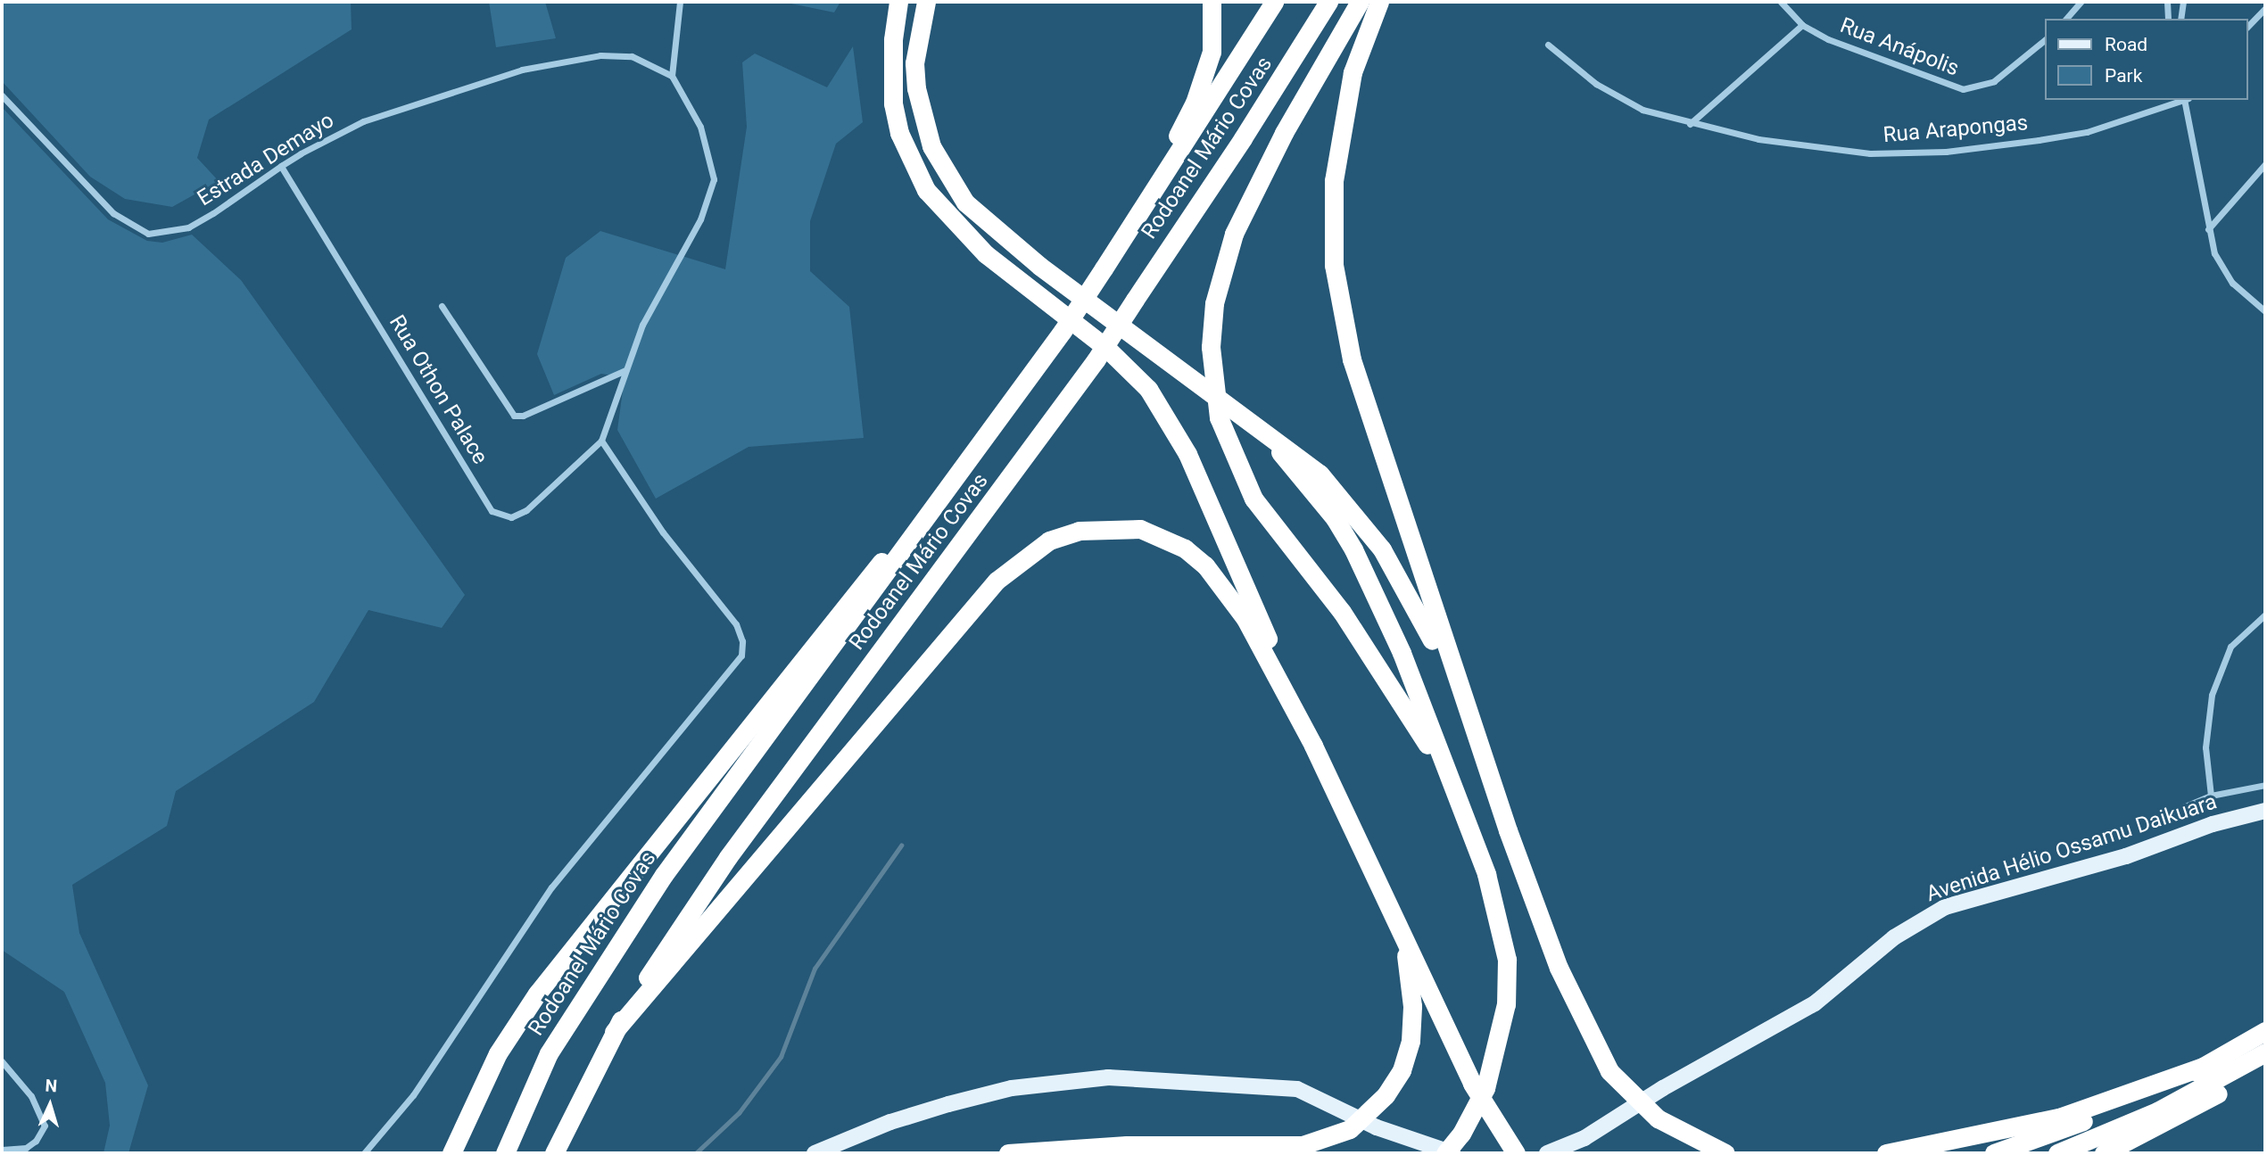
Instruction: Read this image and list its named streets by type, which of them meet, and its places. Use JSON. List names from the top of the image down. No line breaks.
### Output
{"streets":{"highway":["Rodoanel Mário Covas"],"main road":["Avenida Hélio Ossamu Daikuara"],"street":["Rua Anápolis","Rua Arapongas","Estrada Demayo","Rua Othon Palace"]},"crossings":[["Estrada Demayo","Rua Othon Palace"]],"legend":["Road","Park"],"north":"top"}
